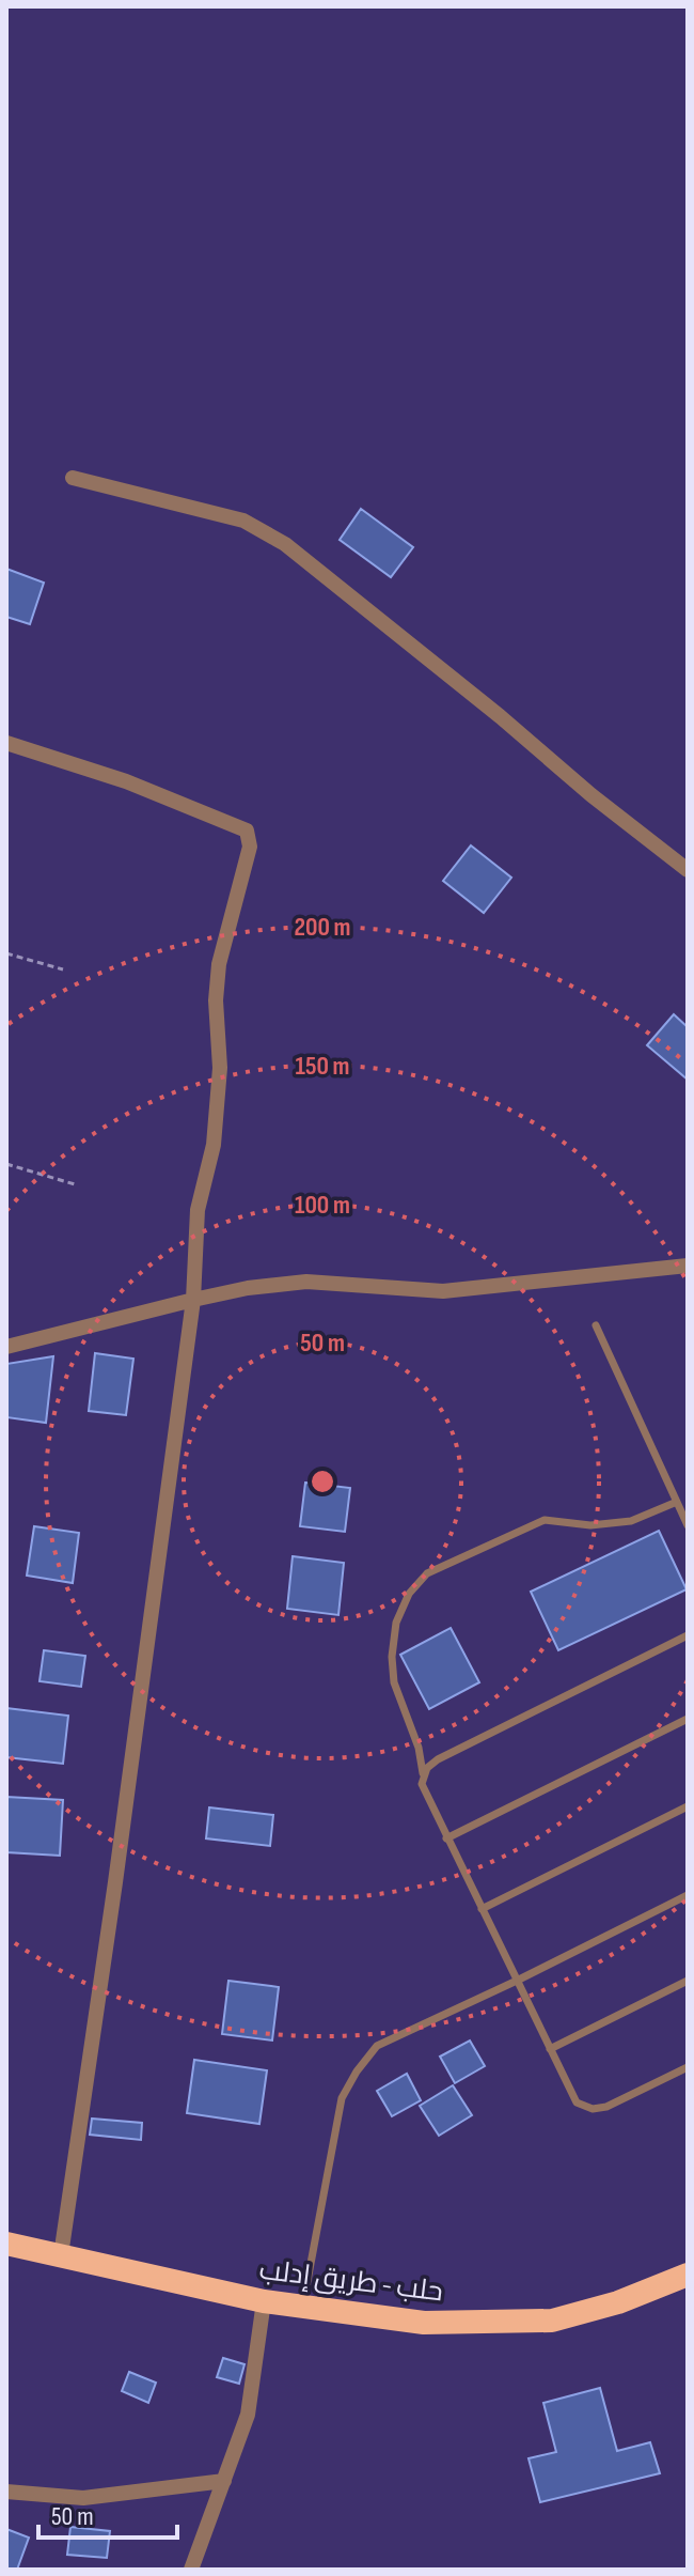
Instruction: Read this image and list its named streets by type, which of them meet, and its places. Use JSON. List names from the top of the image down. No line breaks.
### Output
{"streets":{"highway":["حلب - طريق إدلب"]},"scale_bar":"50 m","rings":["200 m","150 m","100 m","50 m"]}
